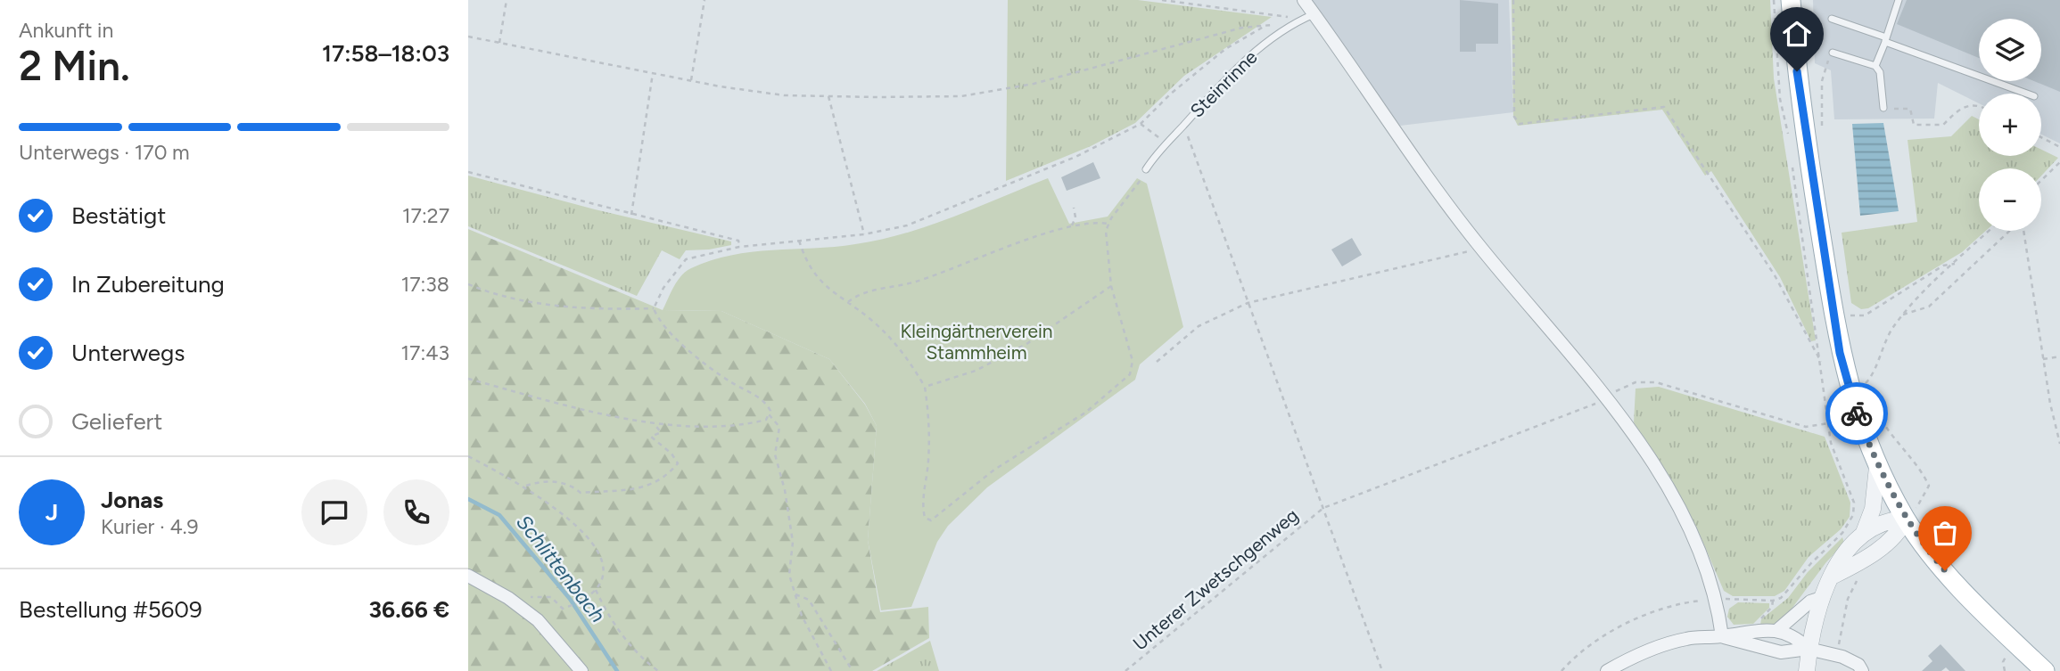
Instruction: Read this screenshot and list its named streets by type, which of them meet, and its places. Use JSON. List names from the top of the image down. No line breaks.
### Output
{"streets":{"lane":["Steinrinne"],"path":["Unterer Zwetschgenweg"]},"water":["Schlittenbach"],"parks":["Kleingärtnerverein Stammheim"],"page":{"heading":["2 Min.","Ankunft in","17:58–18:03"],"panel":["Jonas","Kurier · 4.9","Bestellung #5609","36.66 €"],"map_buttons":["+","−"],"bar":"Unterwegs · 170 m","list":[["Bestätigt","17:27"],["In Zubereitung","17:38"],["Unterwegs","17:43"],"Geliefert"],"round":"J"}}
